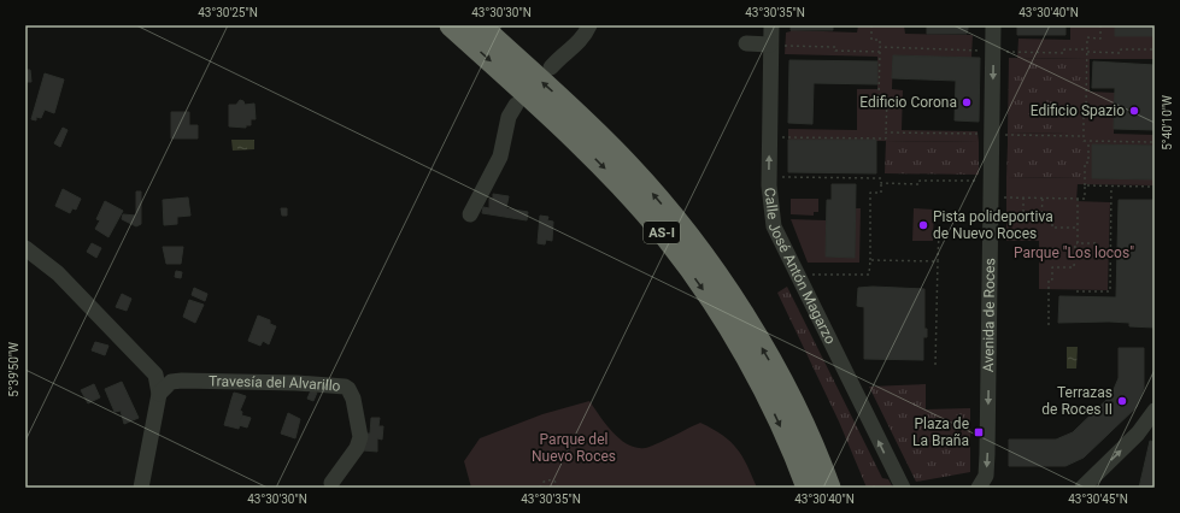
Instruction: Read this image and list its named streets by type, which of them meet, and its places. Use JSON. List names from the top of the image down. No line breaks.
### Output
{"streets":{"highway":["AS-I"],"street":["Calle José Antón Magarzo","Avenida de Roces","Travesía del Alvarillo"]},"one_way":["Calle José Antón Magarzo","Avenida de Roces"],"parks":["Parque \"Los locos\"","Parque del Nuevo Roces"],"places":{"other":["Edificio Corona","Edificio Spazio","Pista polideportiva de Nuevo Roces","Terrazas de Roces II"],"transit":["Plaza de La Braña"]},"coordinates":["43°30'25\"N","43°30'30\"N","43°30'35\"N","43°30'40\"N","5°40'10\"W","5°39'50\"W","43°30'45\"N"]}
